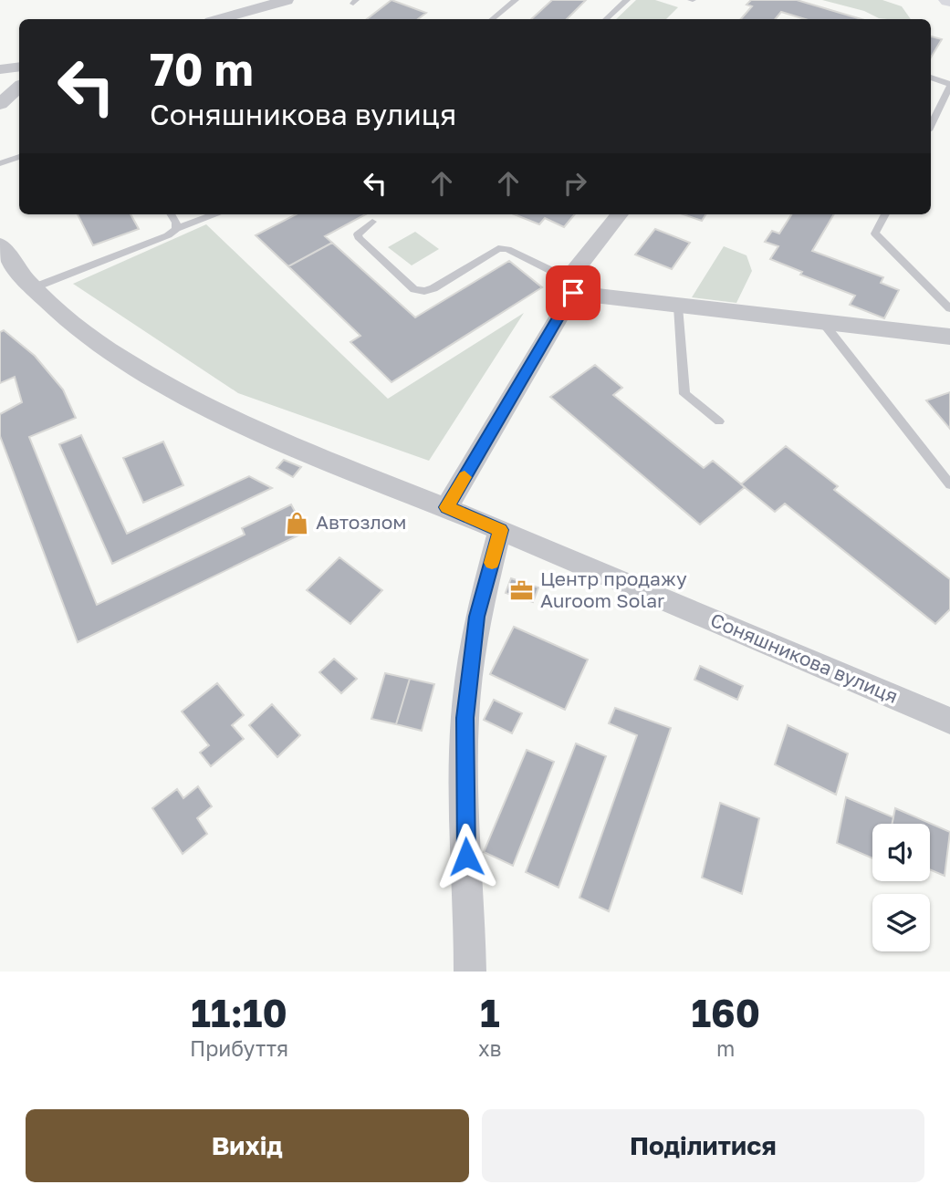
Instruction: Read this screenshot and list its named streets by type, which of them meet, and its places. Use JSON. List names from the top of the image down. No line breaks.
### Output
{"streets":{"street":["Соняшникова вулиця"]},"places":{"shop":["Автозлом"],"office":["Центр продажу Auroom Solar"]},"page":{"turn":["70 m","Соняшникова вулиця"],"eta":["11:10","Прибуття","1","хв","160","m"],"buttons":["Вихід","Поділитися"]}}
